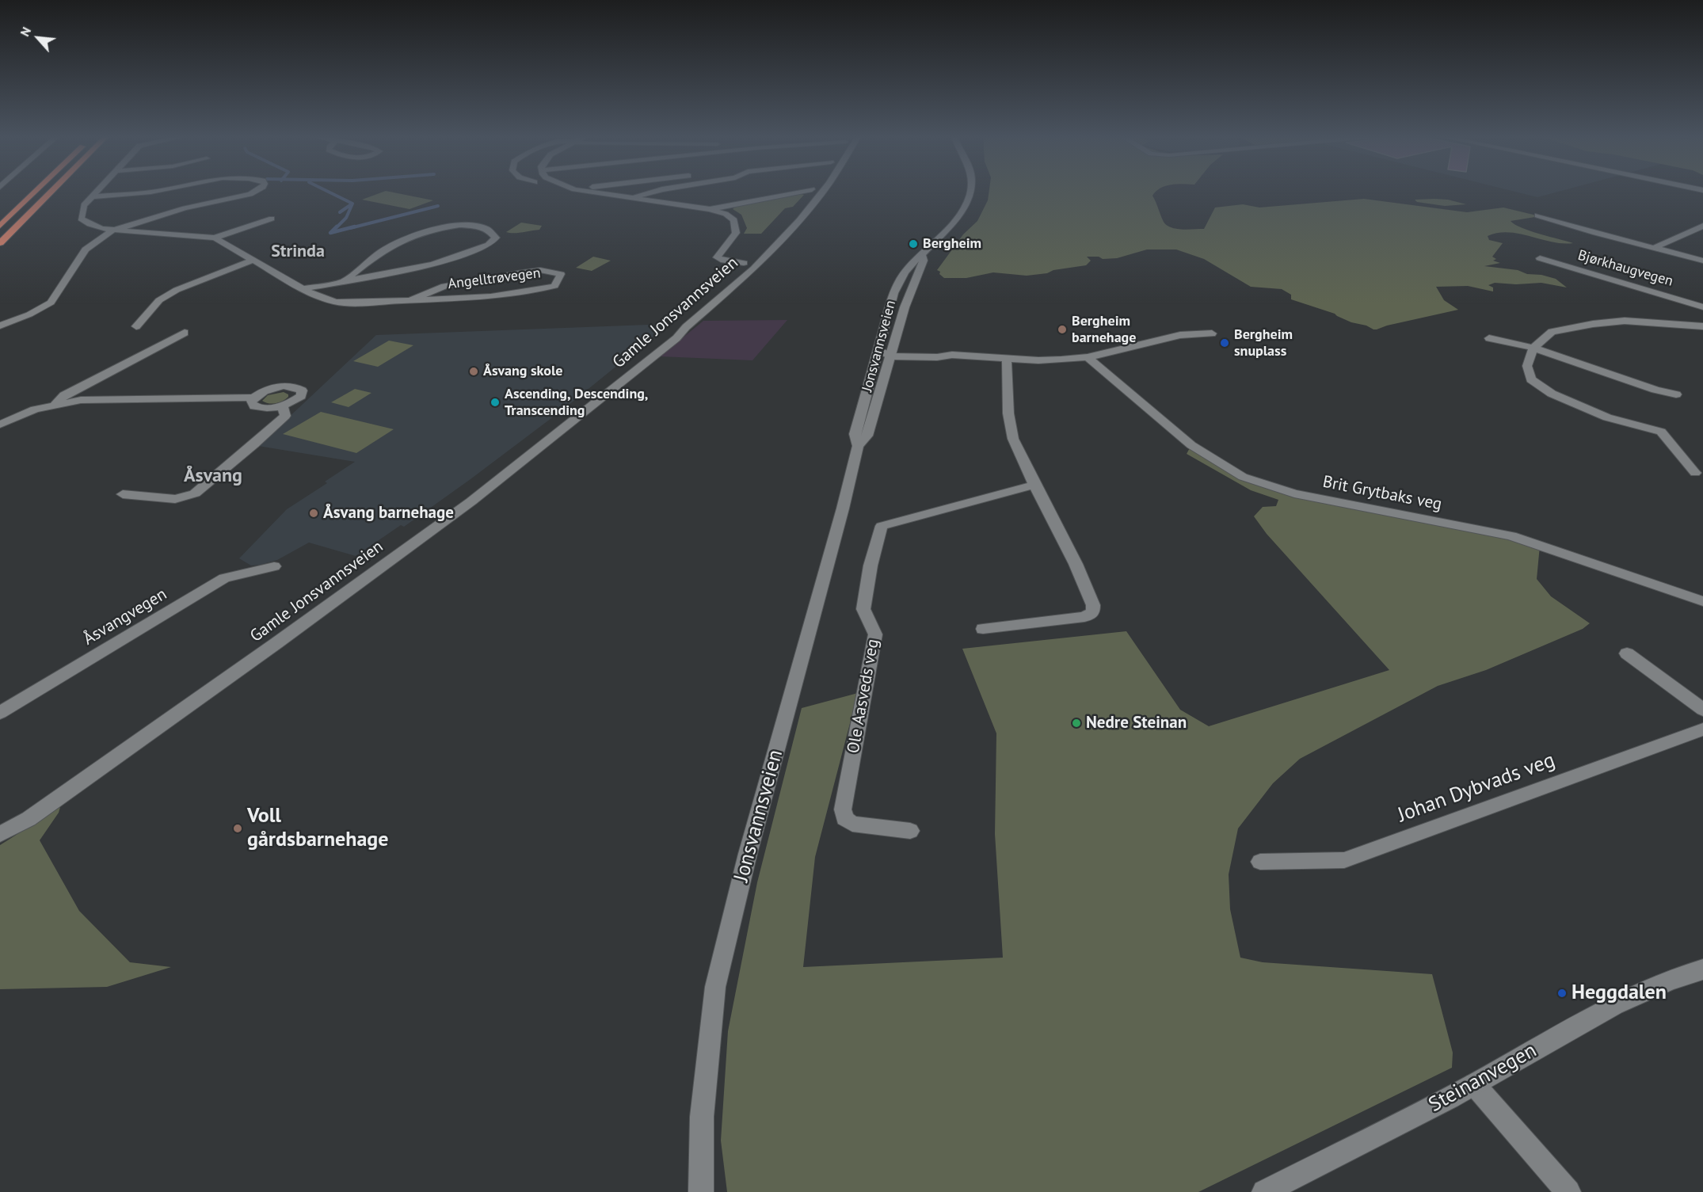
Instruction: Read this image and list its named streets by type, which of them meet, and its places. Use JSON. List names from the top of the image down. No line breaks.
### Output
{"streets":{"street":["Bjørkhaugvegen","Angelltrøvegen","Gamle Jonsvannsveien","Jonsvannsveien","Brit Grytbaks veg","Åsvangvegen","Ole Aasveds veg","Johan Dybvads veg","Steinanvegen"]},"districts":["Strinda","Åsvang"],"places":["Bergheim","Bergheim barnehage","Bergheim snuplass","Åsvang skole","Ascending, Descending, Transcending","Åsvang barnehage","Nedre Steinan","Voll gårdsbarnehage","Heggdalen"],"north":"top left"}
